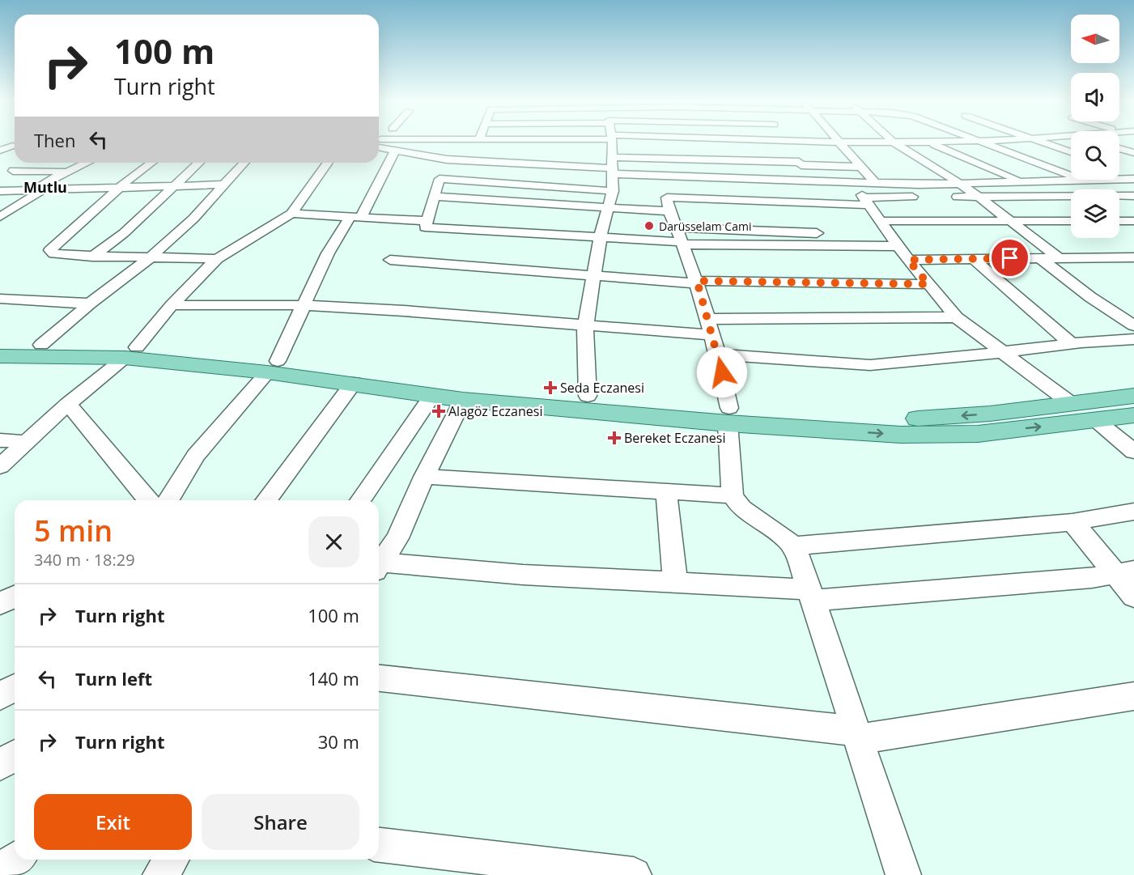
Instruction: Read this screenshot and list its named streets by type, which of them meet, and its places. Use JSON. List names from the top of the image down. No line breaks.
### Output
{"districts":["Mutlu"],"places":{"other":["Darüsselam Cami"],"health":["Seda Eczanesi","Alagöz Eczanesi","Bereket Eczanesi"]},"north":"left","page":{"turn":["100 m","Turn right"],"then":"Then","heading":["5 min","340 m · 18:29"],"list":[{"name":"Turn right","value":"100 m"},{"name":"Turn left","value":"140 m"},{"name":"Turn right","value":"30 m"}],"buttons":["Exit","Share"]}}
